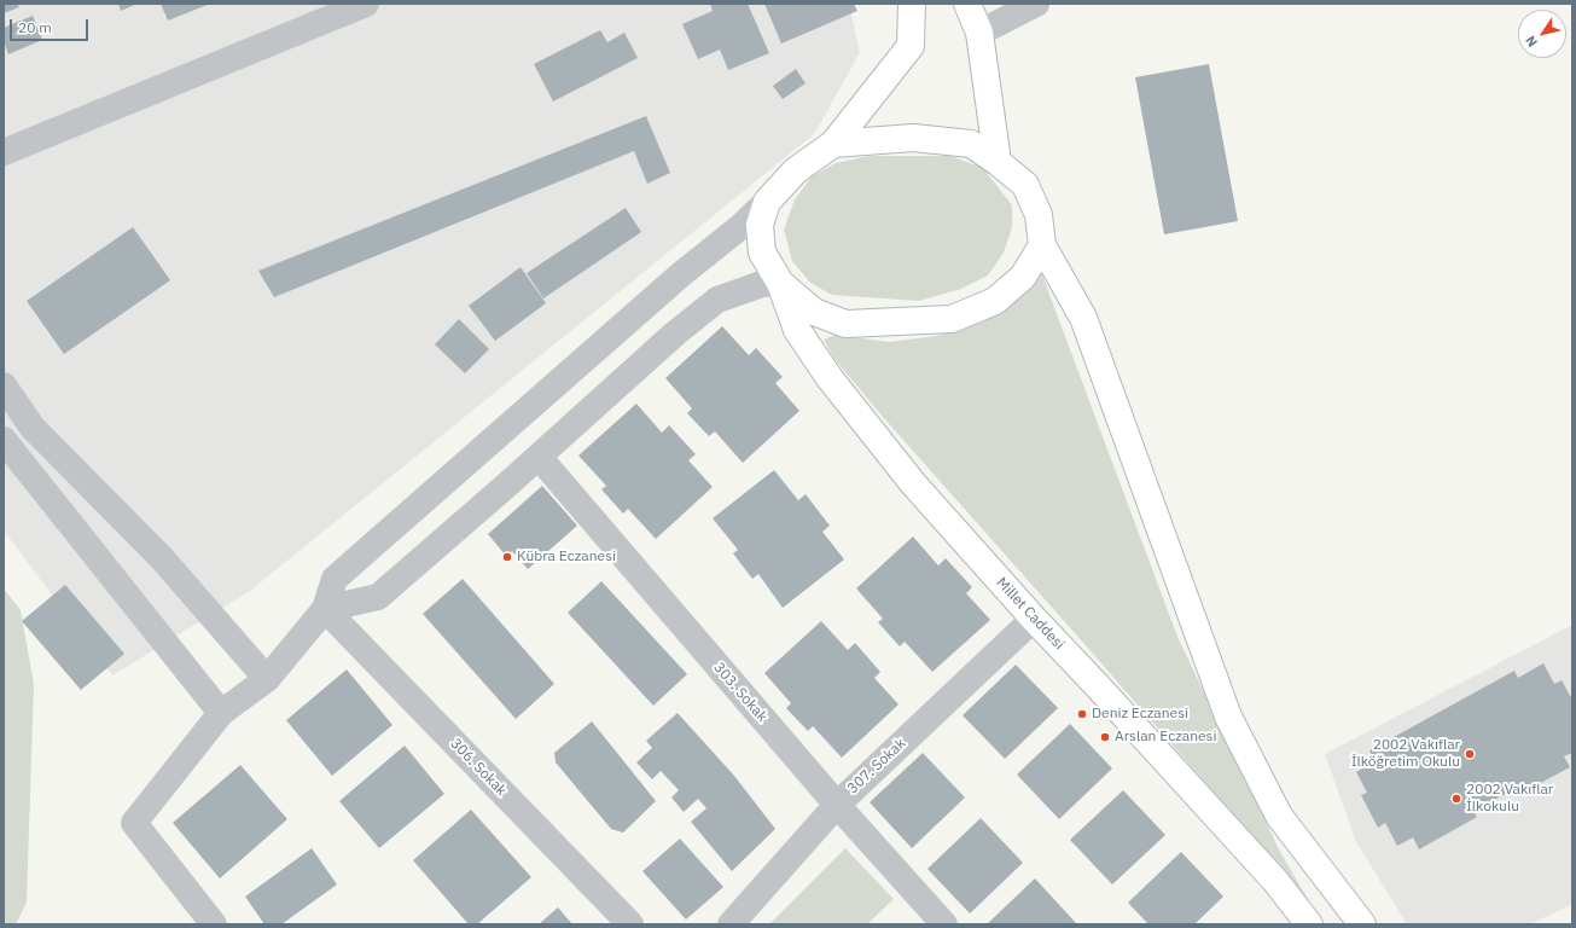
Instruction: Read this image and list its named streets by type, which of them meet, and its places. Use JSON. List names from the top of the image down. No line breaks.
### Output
{"streets":{"main road":["Millet Caddesi"],"street":["303. Sokak","307. Sokak","306. Sokak"]},"crossings":[["Millet Caddesi","307. Sokak"],["303. Sokak","307. Sokak"]],"places":["Kübra Eczanesi","Deniz Eczanesi","Arslan Eczanesi","2002 Vakıflar İlköğretim Okulu","2002 Vakıflar İlkokulu"],"scale_bar":"20 m","north":"bottom left"}
